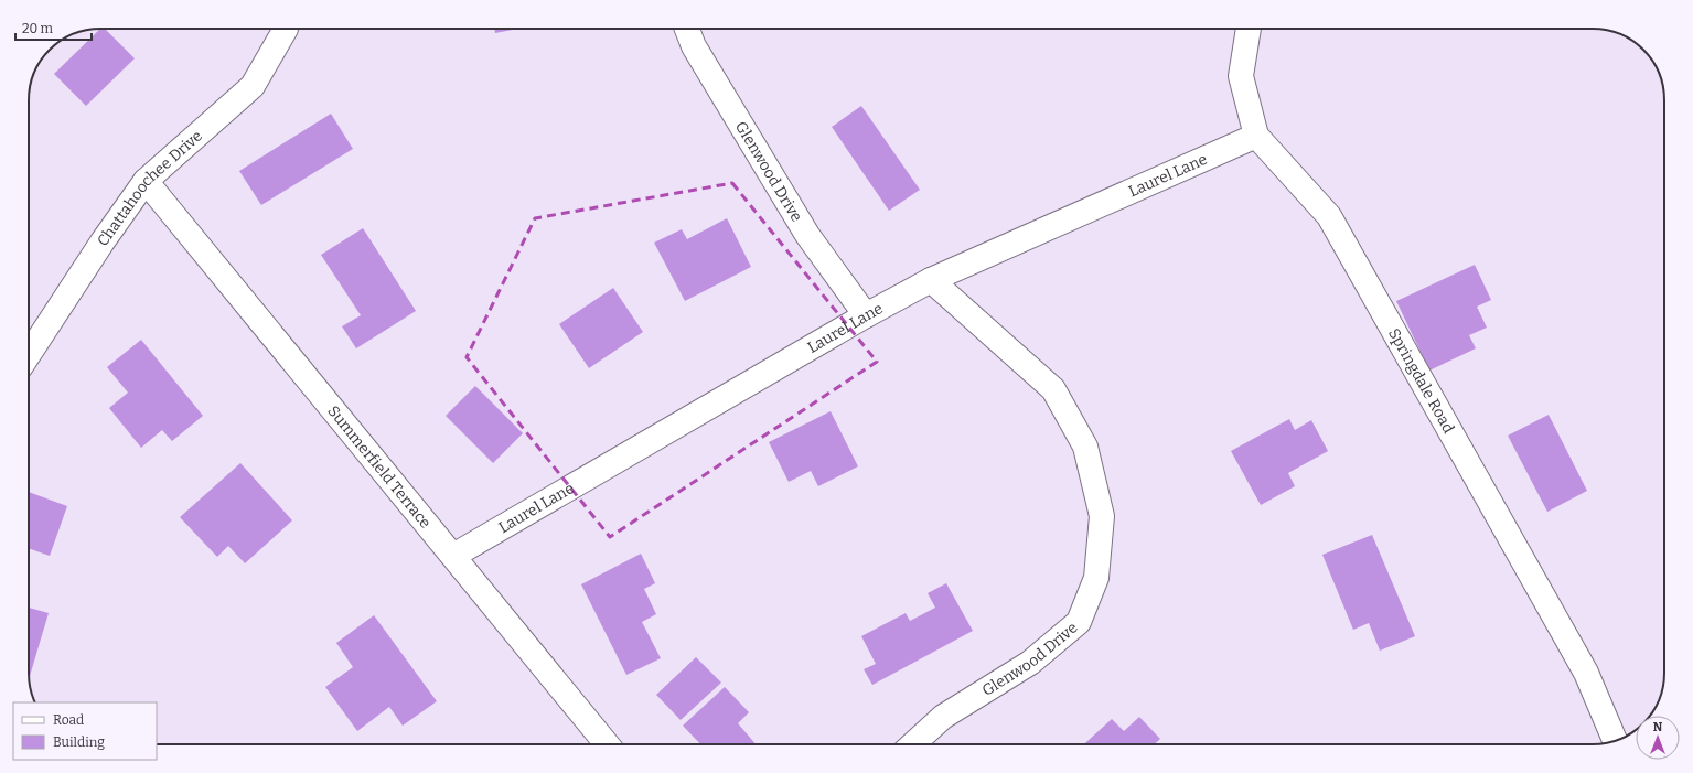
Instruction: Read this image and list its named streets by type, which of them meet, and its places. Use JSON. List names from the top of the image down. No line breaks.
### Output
{"streets":{"street":["Glenwood Drive","Laurel Lane","Chattahoochee Drive","Springdale Road","Summerfield Terrace"]},"crossings":[["Glenwood Drive","Laurel Lane"],["Laurel Lane","Springdale Road"],["Laurel Lane","Summerfield Terrace"],["Chattahoochee Drive","Summerfield Terrace"]],"legend":["Road","Building"],"scale_bar":"20 m","north":"top"}
